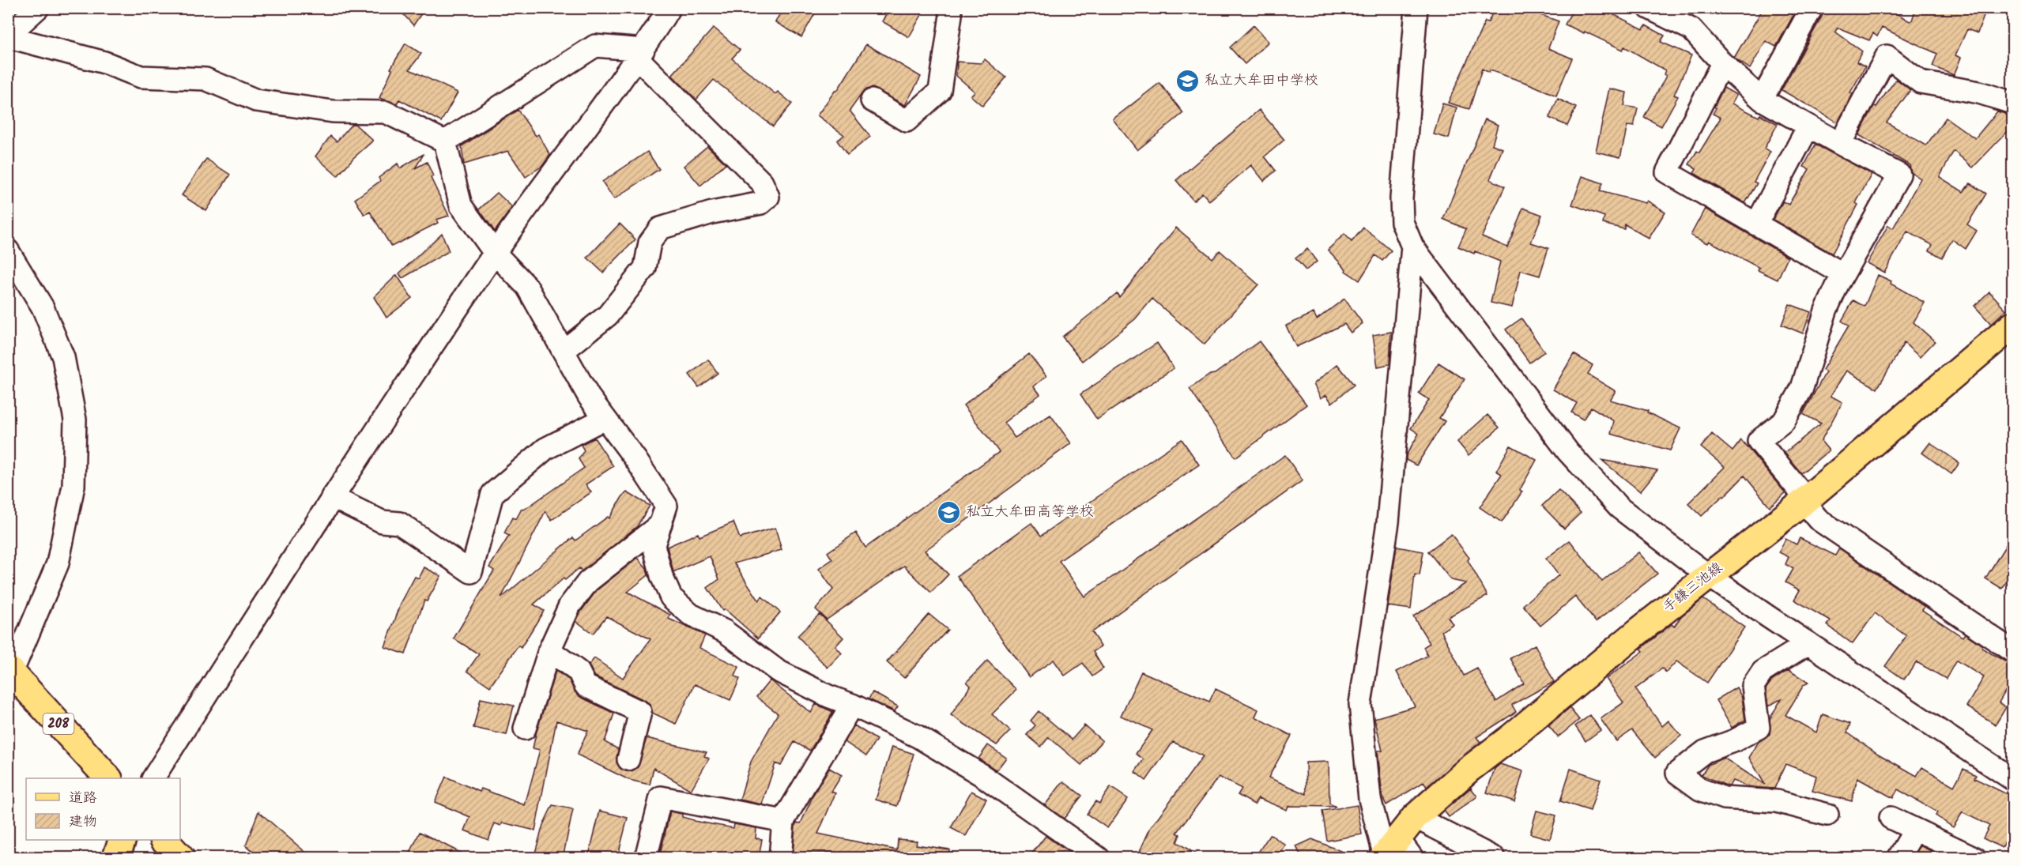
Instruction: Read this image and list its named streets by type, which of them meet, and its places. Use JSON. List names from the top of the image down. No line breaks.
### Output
{"streets":{"main road":["手鎌三池線","208"]},"places":{"school or university":["私立大牟田中学校","私立大牟田高等学校"]},"legend":["道路","建物"]}
